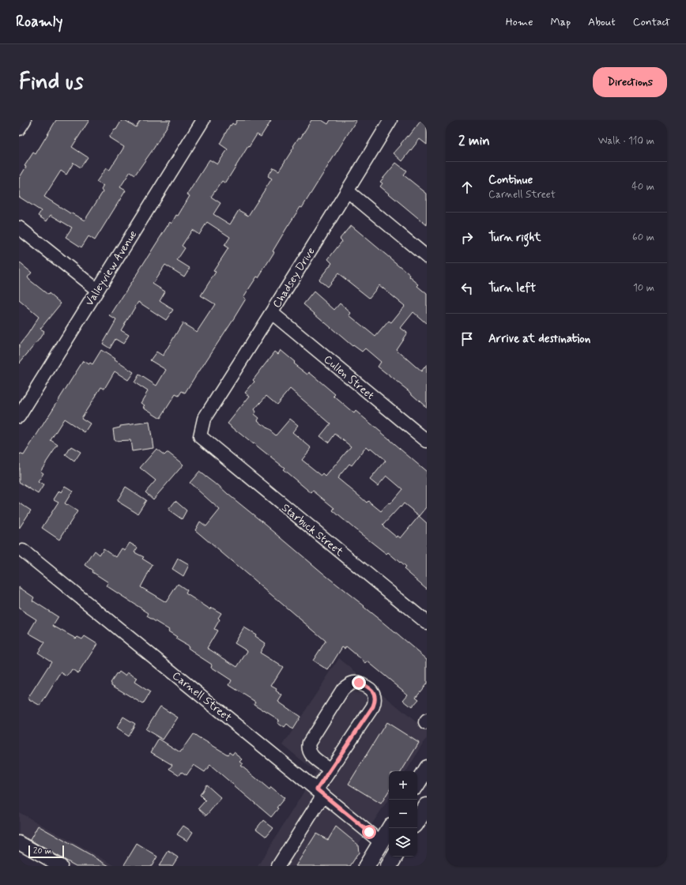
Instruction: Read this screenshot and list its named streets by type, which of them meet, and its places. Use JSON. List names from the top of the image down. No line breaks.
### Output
{"streets":{"street":["Valleyview Avenue","Chadsey Drive","Cullen Street","Starbuck Street","Carnell Street"]},"crossings":[["Chadsey Drive","Cullen Street"],["Chadsey Drive","Starbuck Street"]],"scale_bar":"20 m","page":{"header":"Roamly","nav":["Home","Map","About","Contact"],"buttons":"Directions","title":"Find us","heading":["2 min","Walk · 110 m"],"list":[["Continue","Carnell Street","40 m"],["Turn right","60 m"],["Turn left","10 m"],"Arrive at destination"],"map_buttons":["+","−"],"scale":"20 m"}}
